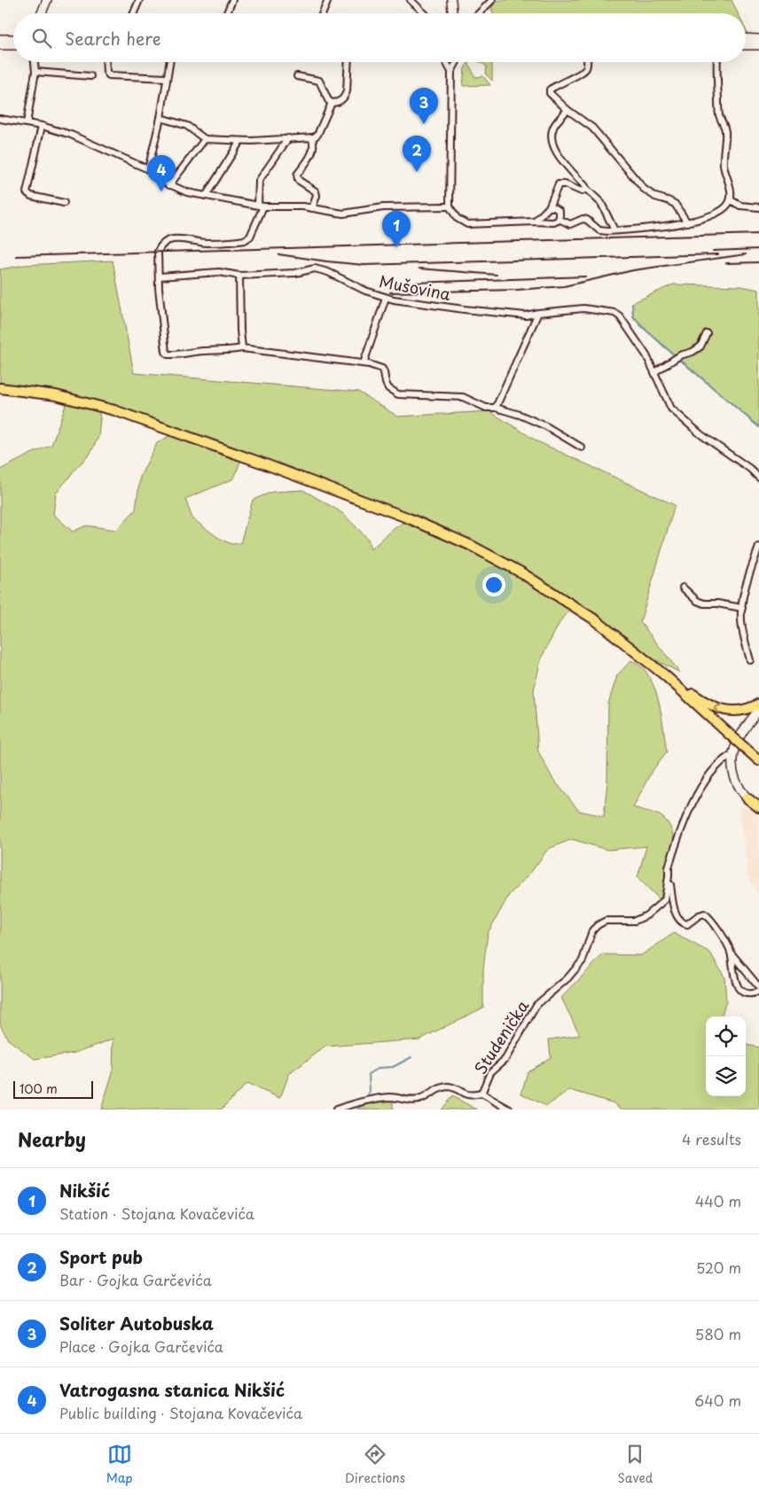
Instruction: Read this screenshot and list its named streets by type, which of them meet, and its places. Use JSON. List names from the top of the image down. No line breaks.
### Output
{"streets":{"street":["Mušovina","Studenička"]},"scale_bar":"100 m","page":{"search":"Search here","pins":["3","2","4","1"],"scale":"100 m","heading":["Nearby","4 results"],"list":[{"mark":"1","name":"Nikšić","note":"Station · Stojana Kovačevića","value":"440 m"},{"mark":"2","name":"Sport pub","note":"Bar · Gojka Garčevića","value":"520 m"},{"mark":"3","name":"Soliter Autobuska","note":"Place · Gojka Garčevića","value":"580 m"},{"mark":"4","name":"Vatrogasna stanica Nikšić","note":"Public building · Stojana Kovačevića","value":"640 m"}],"nav":["Map","Directions","Saved"]}}
